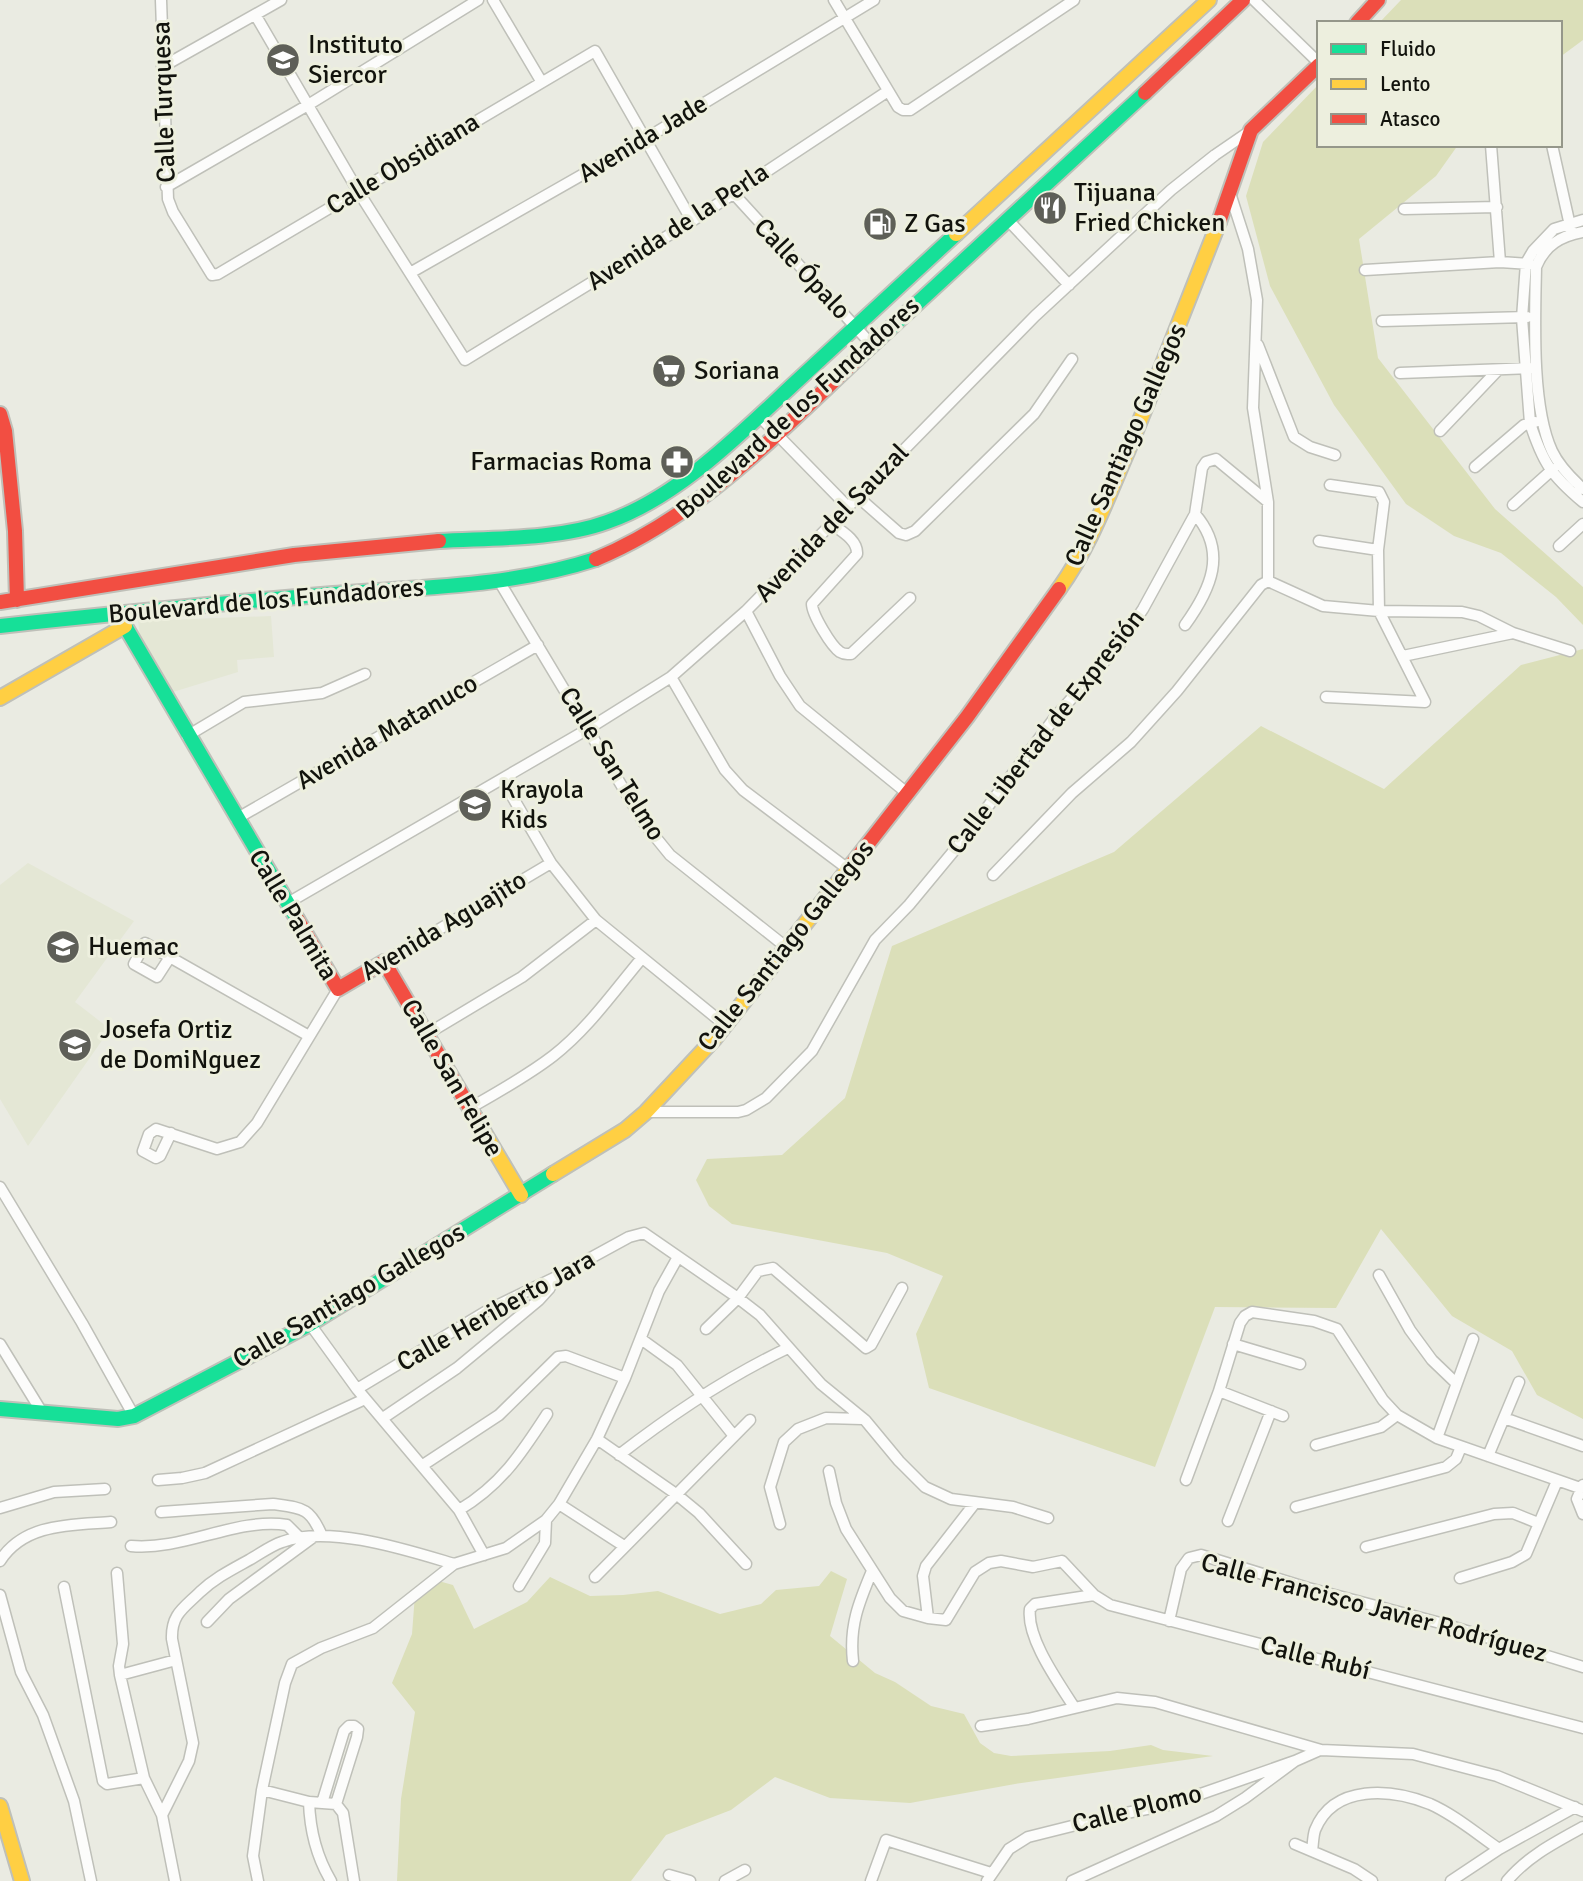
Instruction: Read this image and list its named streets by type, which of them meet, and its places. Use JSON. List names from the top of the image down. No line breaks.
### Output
{"streets":{"main road":["Boulevard de los Fundadores","Calle Santiago Gallegos","Avenida del Sauzal","Calle Palmita","Avenida Aguajito","Calle San Felipe"],"street":["Calle Turquesa","Avenida Jade","Calle Obsidiana","Avenida de la Perla","Calle Ópalo","Avenida Matanuco","Calle Libertad de Expresión","Calle San Telmo","Calle Heriberto Jara","Calle Francisco Javier Rodríguez","Calle Rubí","Calle Plomo"]},"crossings":[["Calle Turquesa","Calle Obsidiana"],["Avenida Jade","Calle Obsidiana"],["Avenida Jade","Avenida de la Perla"],["Avenida de la Perla","Calle Ópalo"],["Calle Ópalo","Boulevard de los Fundadores"],["Boulevard de los Fundadores","Calle San Telmo"],["Boulevard de los Fundadores","Calle Palmita"],["Calle Santiago Gallegos","Avenida del Sauzal"],["Calle Santiago Gallegos","Calle Libertad de Expresión"],["Calle Santiago Gallegos","Calle San Telmo"],["Calle Santiago Gallegos","Calle San Felipe"],["Avenida del Sauzal","Calle San Telmo"],["Avenida del Sauzal","Calle Palmita"],["Avenida Matanuco","Calle San Telmo"],["Avenida Matanuco","Calle Palmita"],["Calle Palmita","Avenida Aguajito"],["Avenida Aguajito","Calle San Felipe"],["Calle Francisco Javier Rodríguez","Calle Rubí"]],"places":{"school or university":["Instituto Siercor","Krayola Kids","Huemac","Josefa Ortiz de DomiNguez"],"restaurant":["Tijuana Fried Chicken"],"fuel station":["Z Gas"],"supermarket":["Soriana"],"pharmacy":["Farmacias Roma"]},"legend":["Fluido","Lento","Atasco"]}
